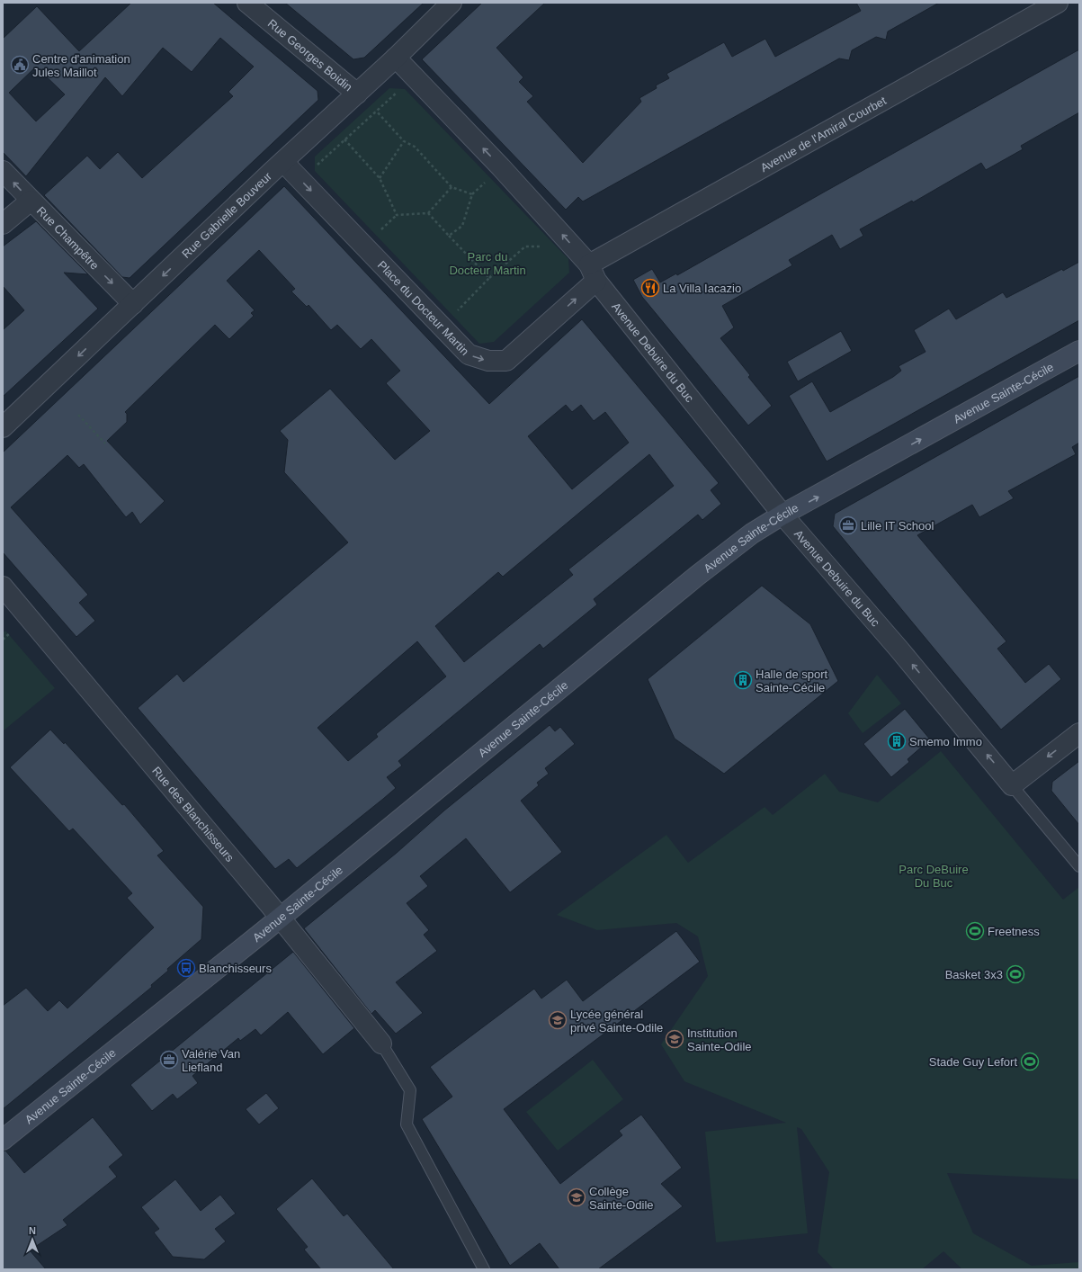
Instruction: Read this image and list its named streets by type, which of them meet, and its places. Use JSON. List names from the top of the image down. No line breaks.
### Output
{"streets":{"street":["Rue Georges Boidin","Avenue de l'Amiral Courbet","Rue Gabrielle Bouveur","Rue Champêtre","Place du Docteur Martin","Avenue Debuire du Buc","Avenue Sainte-Cécile","Rue des Blanchisseurs"]},"crossings":[["Rue Georges Boidin","Rue Gabrielle Bouveur"],["Avenue de l'Amiral Courbet","Place du Docteur Martin"],["Avenue de l'Amiral Courbet","Avenue Debuire du Buc"],["Rue Gabrielle Bouveur","Rue Champêtre"],["Rue Gabrielle Bouveur","Place du Docteur Martin"],["Place du Docteur Martin","Avenue Debuire du Buc"],["Avenue Debuire du Buc","Avenue Sainte-Cécile"],["Avenue Sainte-Cécile","Rue des Blanchisseurs"]],"one_way":["Rue Gabrielle Bouveur","Avenue Debuire du Buc"],"parks":["Parc du Docteur Martin","Parc DeBuire Du Buc"],"places":{"public building":["Centre d'animation Jules Maillot"],"restaurant":["La Villa Iacazio"],"office":["Lille IT School","Valérie Van Liefland"],"building":["Halle de sport Sainte-Cécile","Smemo Immo"],"sports":["Freetness","Basket 3x3","Stade Guy Lefort"],"bus stop":["Blanchisseurs"],"school or university":["Lycée général privé Sainte-Odile","Institution Sainte-Odile","Collège Sainte-Odile"]},"north":"top"}
